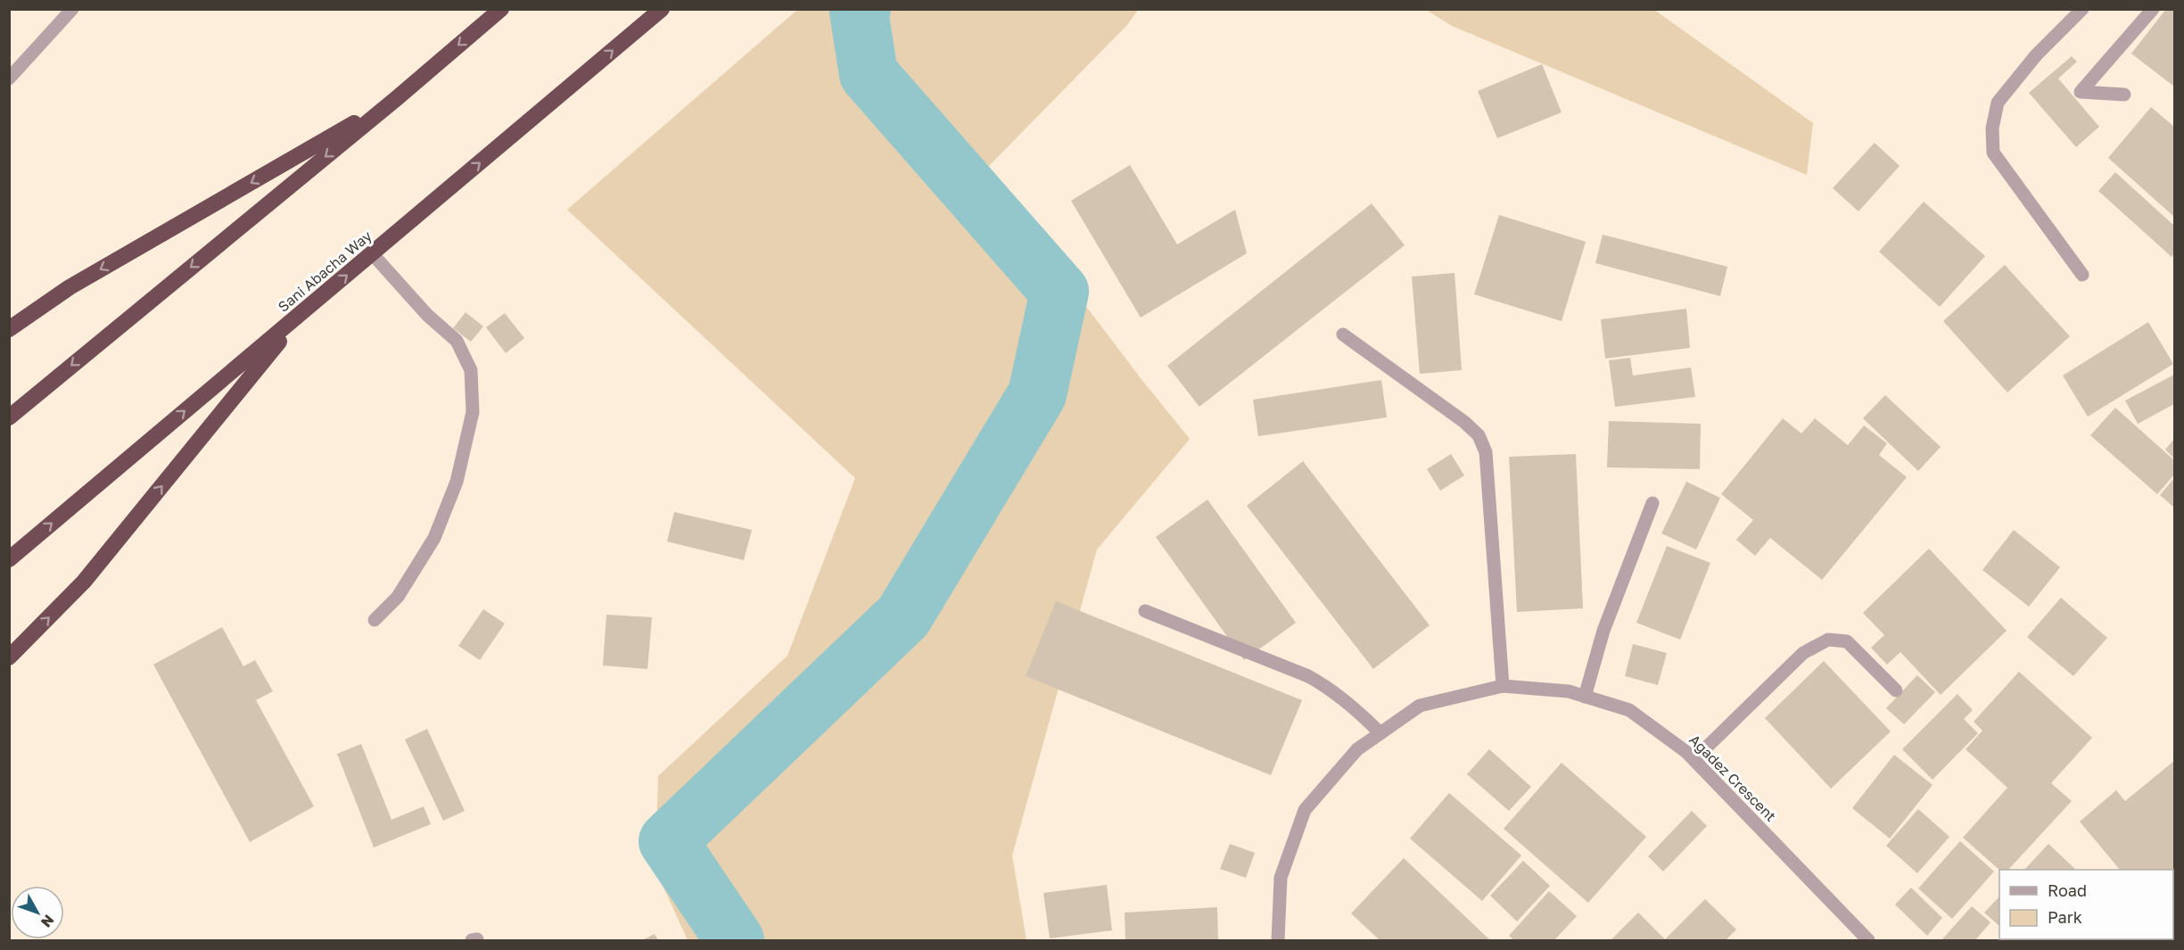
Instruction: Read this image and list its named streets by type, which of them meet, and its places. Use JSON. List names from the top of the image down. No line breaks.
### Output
{"streets":{"highway":["Sani Abacha Way"],"street":["Agadez Crescent"]},"legend":["Road","Park"],"north":"bottom right"}
